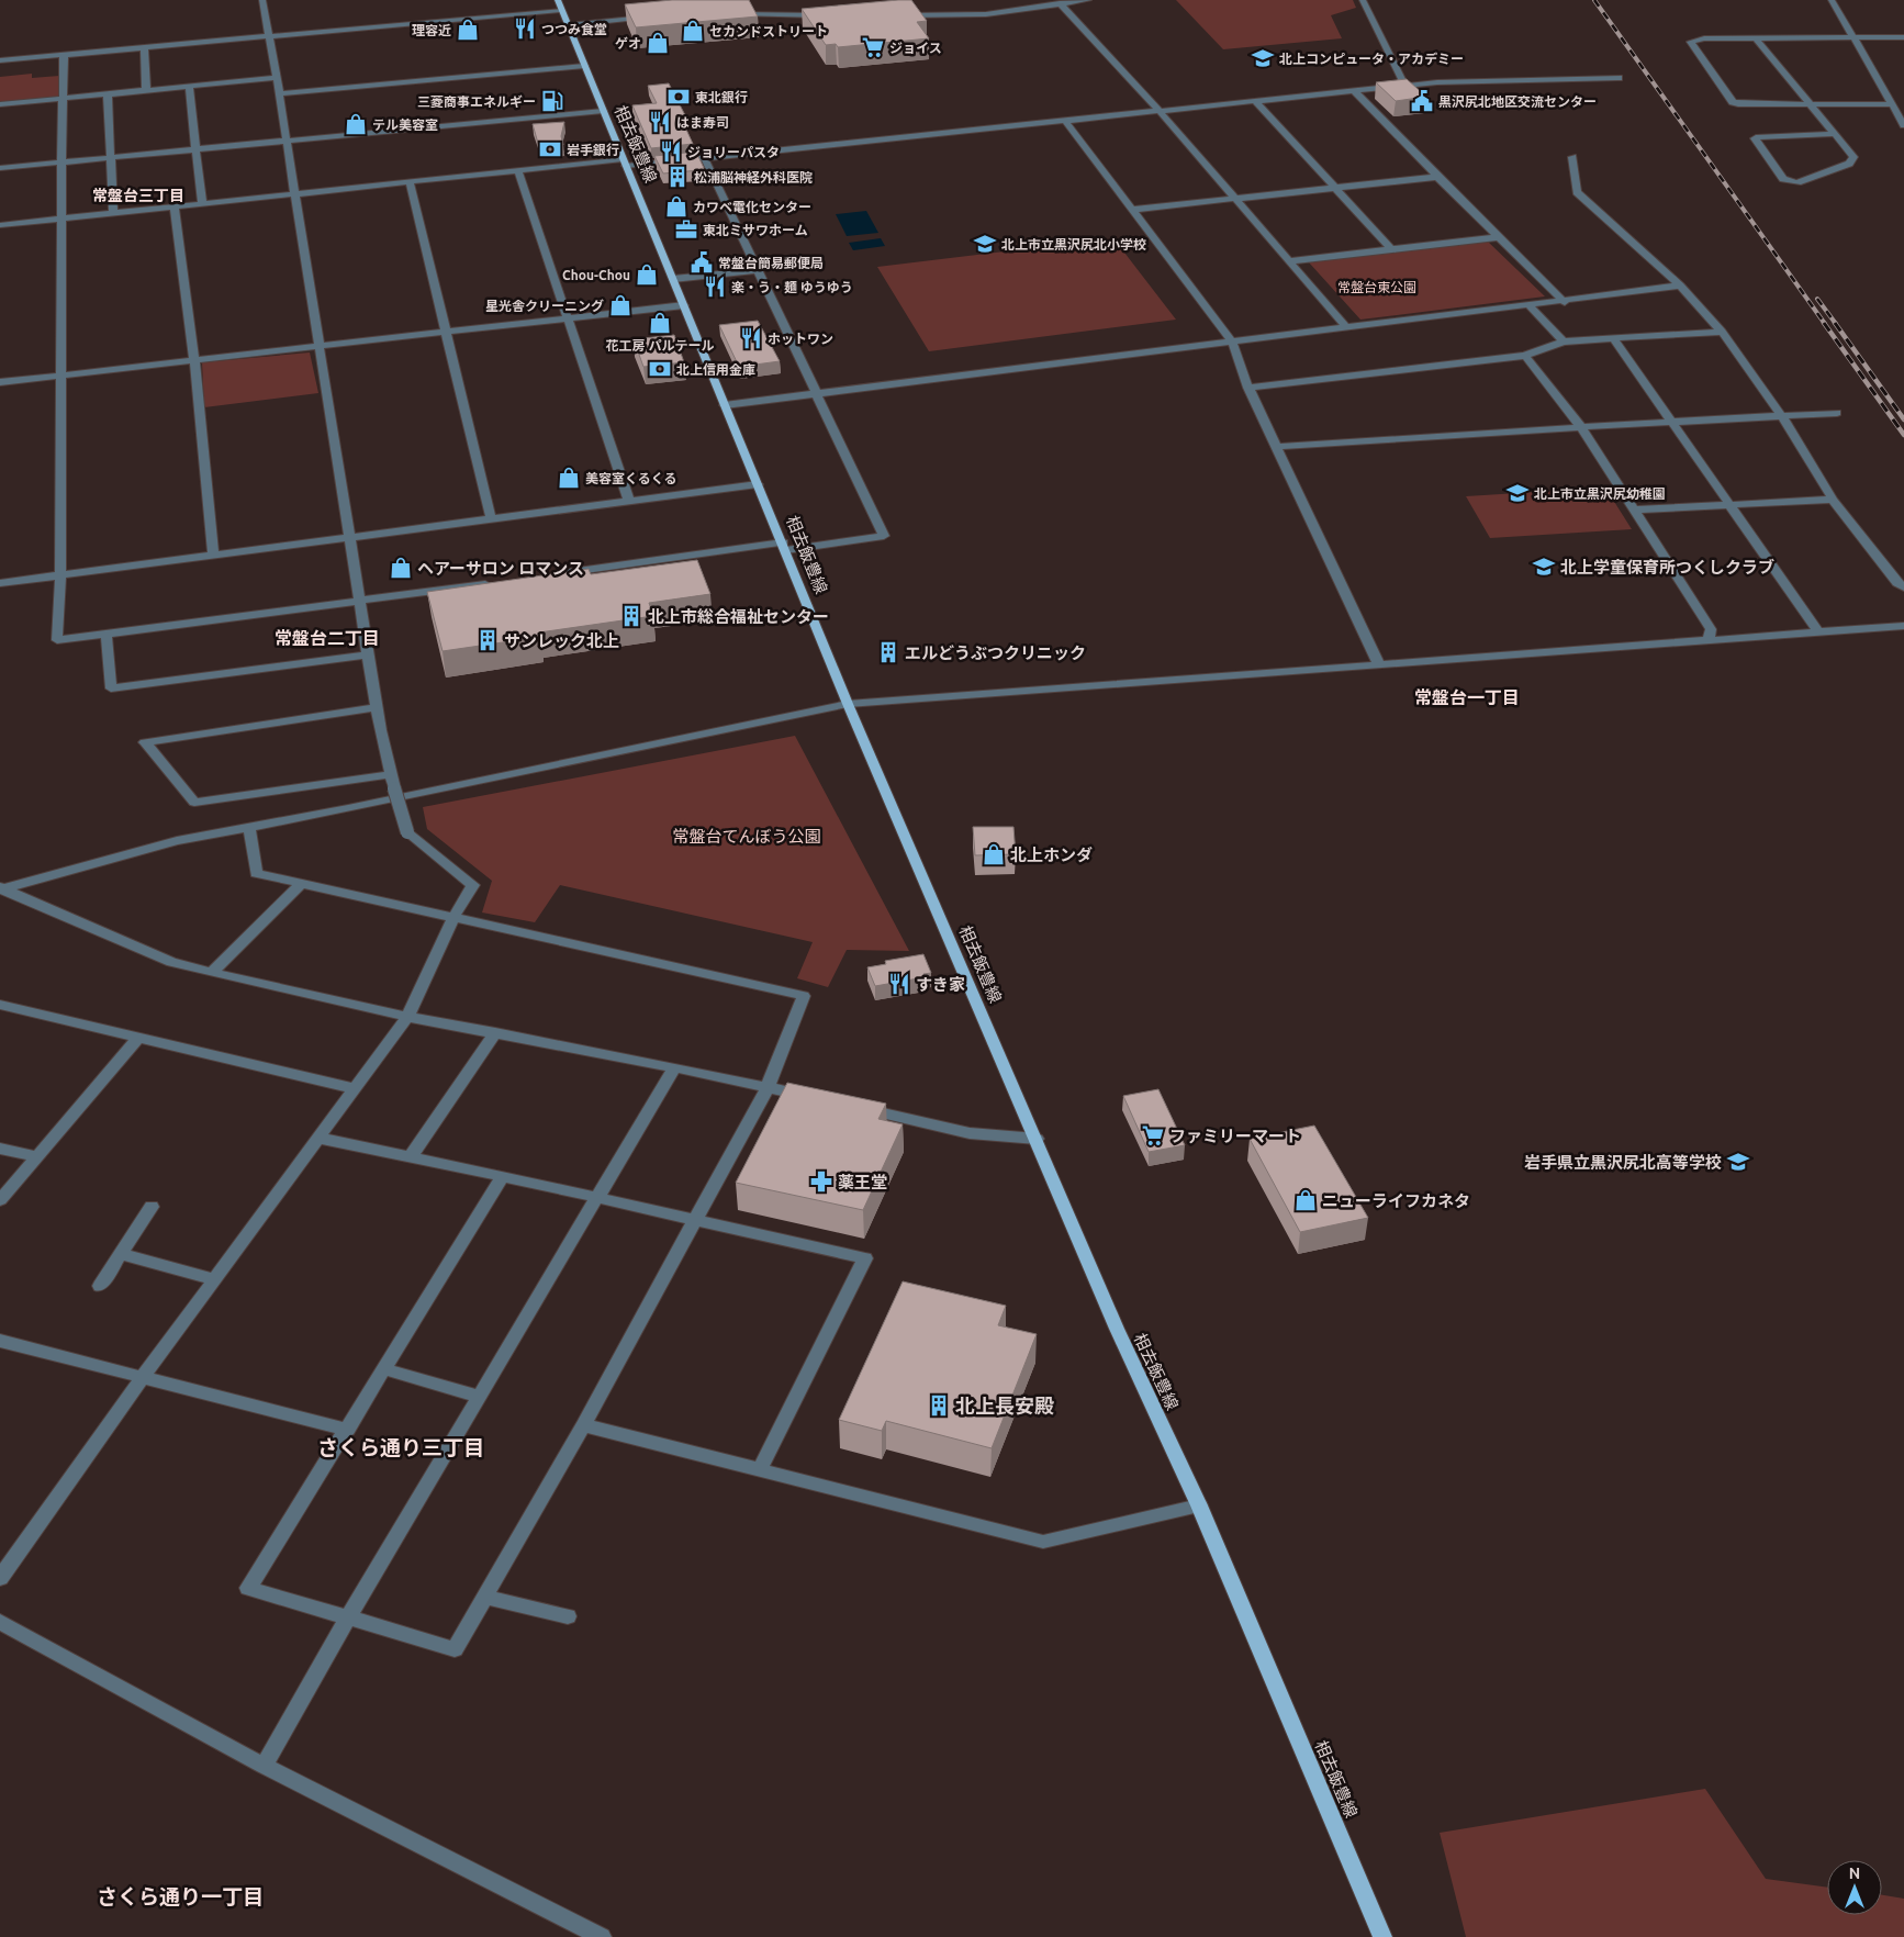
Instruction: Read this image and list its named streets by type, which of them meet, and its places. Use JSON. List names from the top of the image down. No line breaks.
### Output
{"streets":{"main road":["相去飯豊線"]},"districts":["常盤台三丁目","常盤台二丁目","常盤台一丁目","さくら通り三丁目","さくら通り一丁目"],"parks":["常盤台東公園","常盤台てんぼう公園"],"places":{"restaurant":["つつみ食堂","はま寿司","ジョリーパスタ","楽・う・麺 ゆうゆう","ホットワン","すき家"],"shop":["理容近","セカンドストリート","ゲオ","テル美容室","カワベ電化センター","Chou-Chou","星光舎クリーニング","花工房 パルテール","美容室くるくる","ヘアーサロン ロマンス","北上ホンダ","ニューライフカネタ"],"supermarket":["ジョイス","ファミリーマート"],"school or university":["北上コンピュータ・アカデミー","北上市立黒沢尻北小学校","北上市立黒沢尻幼稚園","北上学童保育所つくしクラブ","岩手県立黒沢尻北高等学校"],"bank":["東北銀行","岩手銀行","北上信用金庫"],"fuel station":["三菱商事エネルギー"],"public building":["黒沢尻北地区交流センター","常盤台簡易郵便局"],"building":["松浦脳神経外科医院","北上市総合福祉センター","サンレック北上","エルどうぶつクリニック","北上長安殿"],"office":["東北ミサワホーム"],"pharmacy":["薬王堂"]},"north":"top"}
